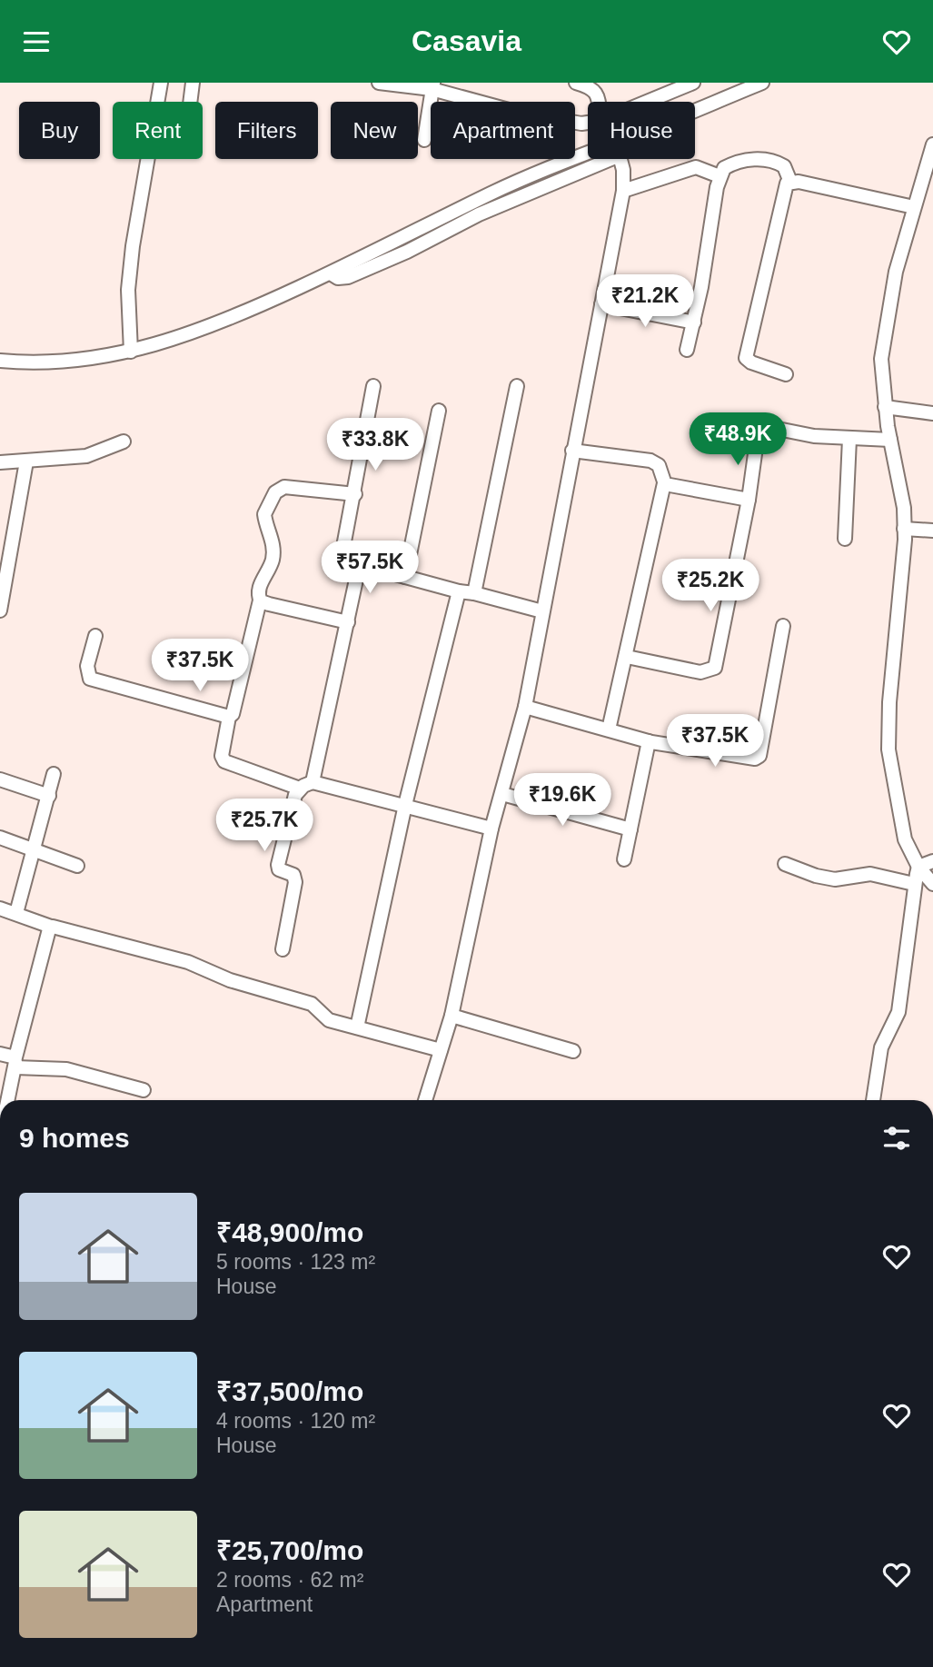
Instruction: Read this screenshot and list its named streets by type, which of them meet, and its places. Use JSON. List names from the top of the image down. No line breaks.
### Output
{"page":{"header":"Casavia","chip":["Buy","Rent","Filters","New","Apartment","House"],"price":["₹21.2K","₹48.9K","₹33.8K","₹57.5K","₹25.2K","₹37.5K","₹37.5K","₹19.6K","₹25.7K"],"heading":"9 homes","list":[{"name":"₹48,900/mo","note":"5 rooms · 123 m² · House"},{"name":"₹37,500/mo","note":"4 rooms · 120 m² · House"},{"name":"₹25,700/mo","note":"2 rooms · 62 m² · Apartment"}]}}
